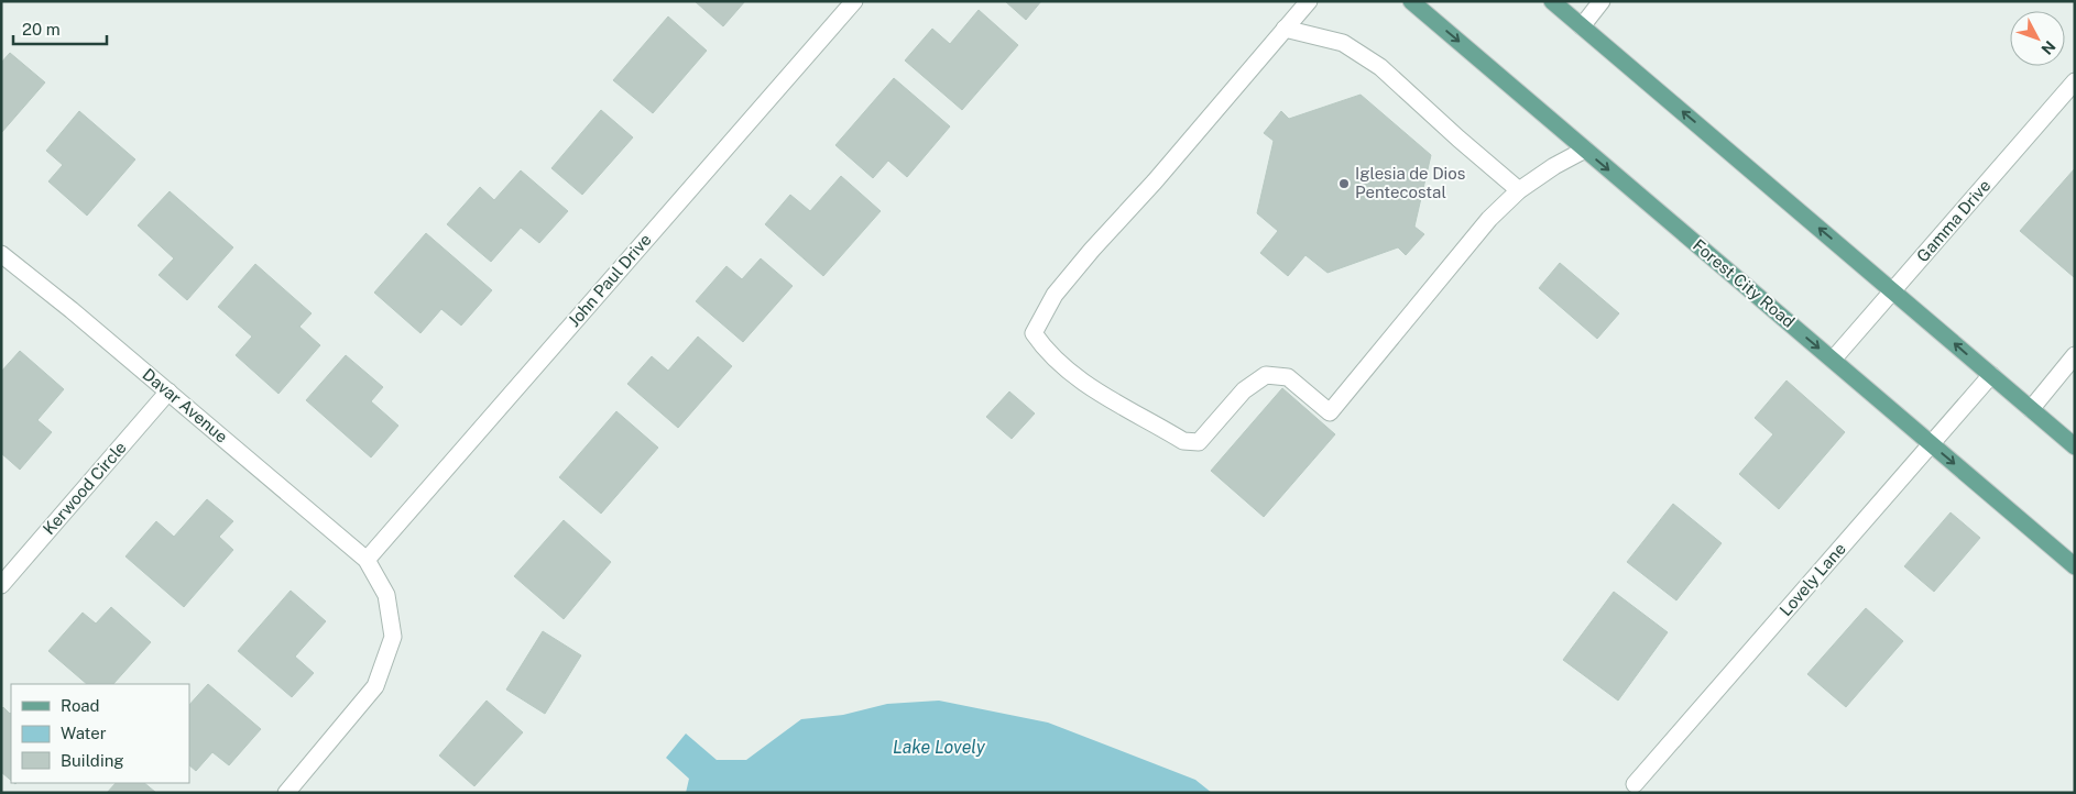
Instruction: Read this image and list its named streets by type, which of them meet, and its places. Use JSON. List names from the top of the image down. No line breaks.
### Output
{"streets":{"main road":["Forest City Road"],"street":["Gamma Drive","John Paul Drive","Davar Avenue","Kerwood Circle","Lovely Lane"]},"crossings":[["Gamma Drive","Forest City Road"],["John Paul Drive","Davar Avenue"],["Forest City Road","Lovely Lane"],["Davar Avenue","Kerwood Circle"]],"water":["Lake Lovely"],"places":["Iglesia de Dios Pentecostal"],"legend":["Road","Water","Building"],"scale_bar":"20 m","north":"bottom right"}
